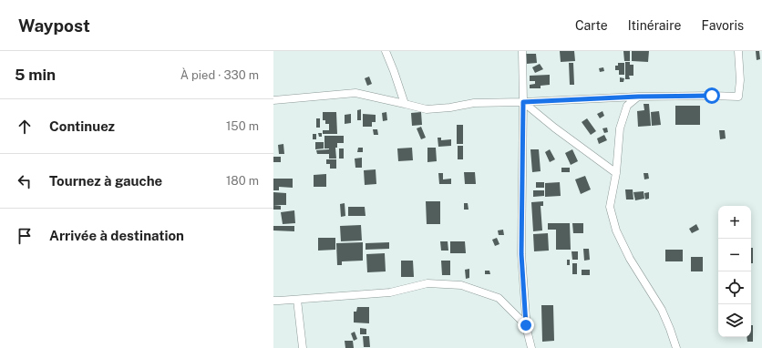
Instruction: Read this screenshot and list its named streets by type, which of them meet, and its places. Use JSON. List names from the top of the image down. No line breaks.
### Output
{"page":{"header":"Waypost","nav":["Carte","Itinéraire","Favoris"],"heading":["5 min","À pied · 330 m"],"list":[["Continuez","150 m"],["Tournez à gauche","180 m"],"Arrivée à destination"],"map_buttons":["+","−"]}}
